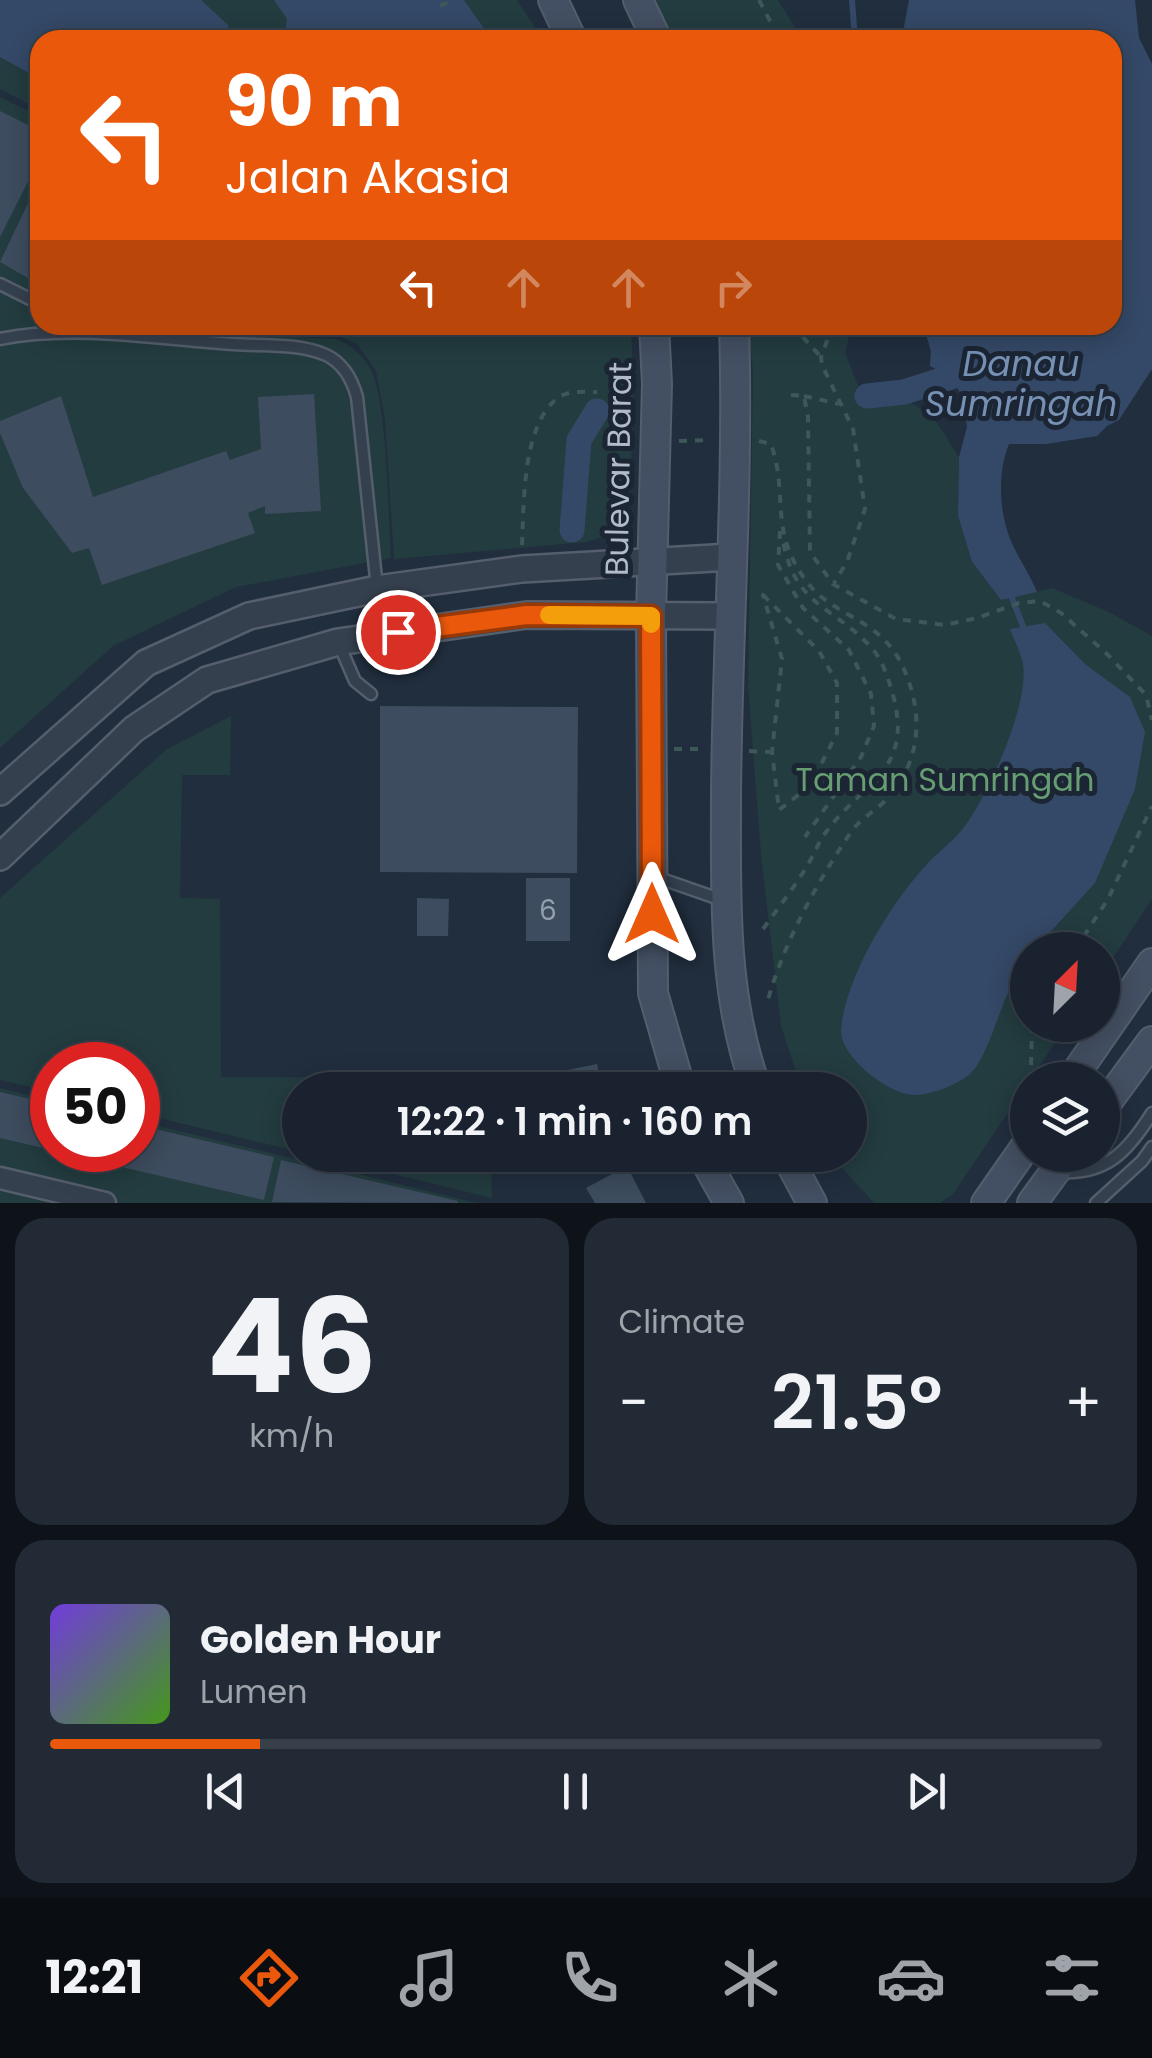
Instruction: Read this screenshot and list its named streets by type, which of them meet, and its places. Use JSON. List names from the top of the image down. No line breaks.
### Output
{"streets":{"main road":["Bulevar Barat"]},"water":["Danau Sumringah"],"parks":["Taman Sumringah"],"house_numbers":["6"],"north":"top right","page":{"turn":["90 m","Jalan Akasia"],"limit":"50","trip":"12:22 · 1 min · 160 m","tile":[["46","km/h"],"Climate"],"heat":["−","21.5°","+"],"song":["Golden Hour","Lumen"],"tabs":"12:21"}}
